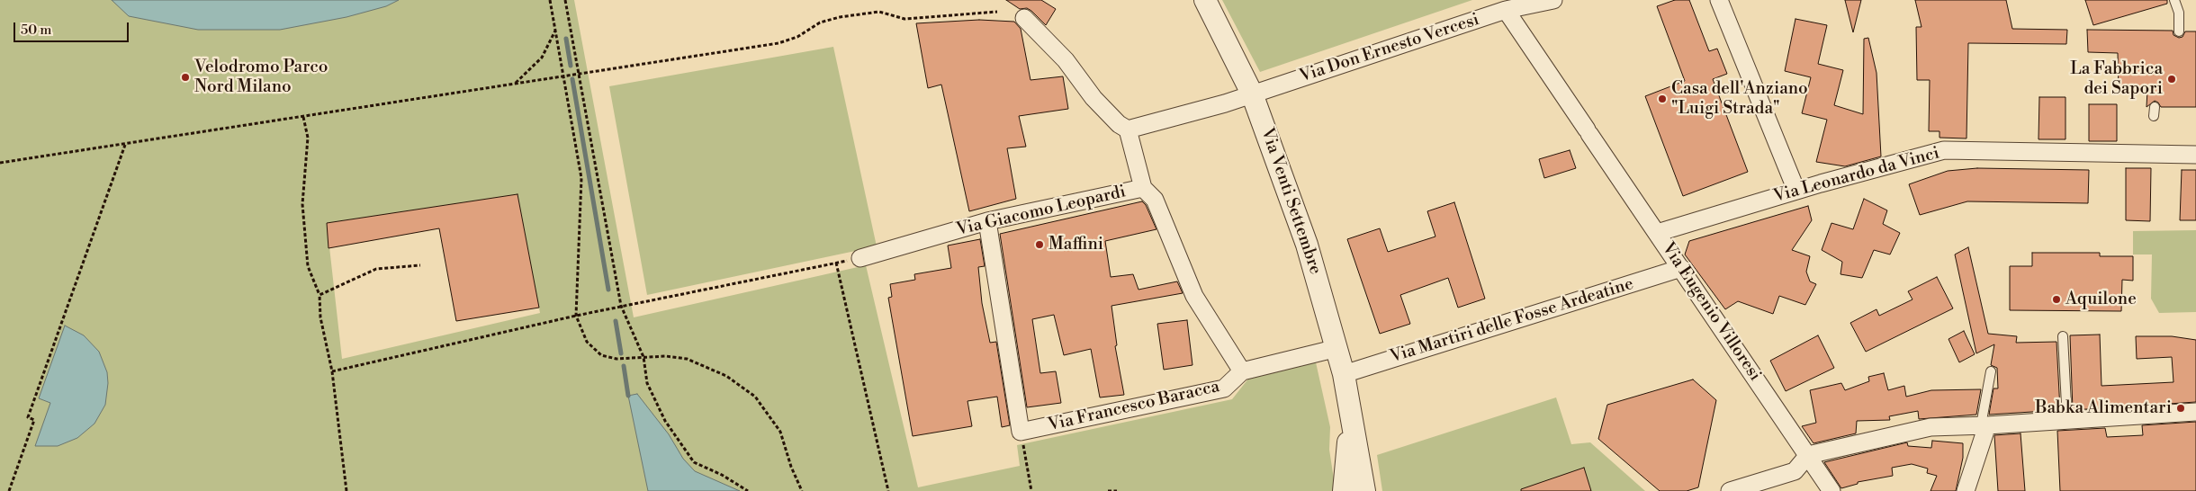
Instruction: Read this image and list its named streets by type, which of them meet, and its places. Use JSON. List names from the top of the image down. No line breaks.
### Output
{"streets":{"street":["Via Don Ernesto Vercesi","Via Leonardo da Vinci","Via Venti Settembre","Via Giacomo Leopardi","Via Eugenio Villoresi","Via Martiri delle Fosse Ardeatine","Via Francesco Baracca"]},"crossings":[["Via Don Ernesto Vercesi","Via Venti Settembre"],["Via Don Ernesto Vercesi","Via Eugenio Villoresi"],["Via Leonardo da Vinci","Via Eugenio Villoresi"],["Via Venti Settembre","Via Martiri delle Fosse Ardeatine"],["Via Venti Settembre","Via Francesco Baracca"],["Via Giacomo Leopardi","Via Francesco Baracca"],["Via Eugenio Villoresi","Via Martiri delle Fosse Ardeatine"]],"places":["Velodromo Parco Nord Milano","La Fabbrica dei Sapori","Casa dell'Anziano \"Luigi Strada\"","Maffini","Aquilone","Babka Alimentari"],"scale_bar":"50 m"}
